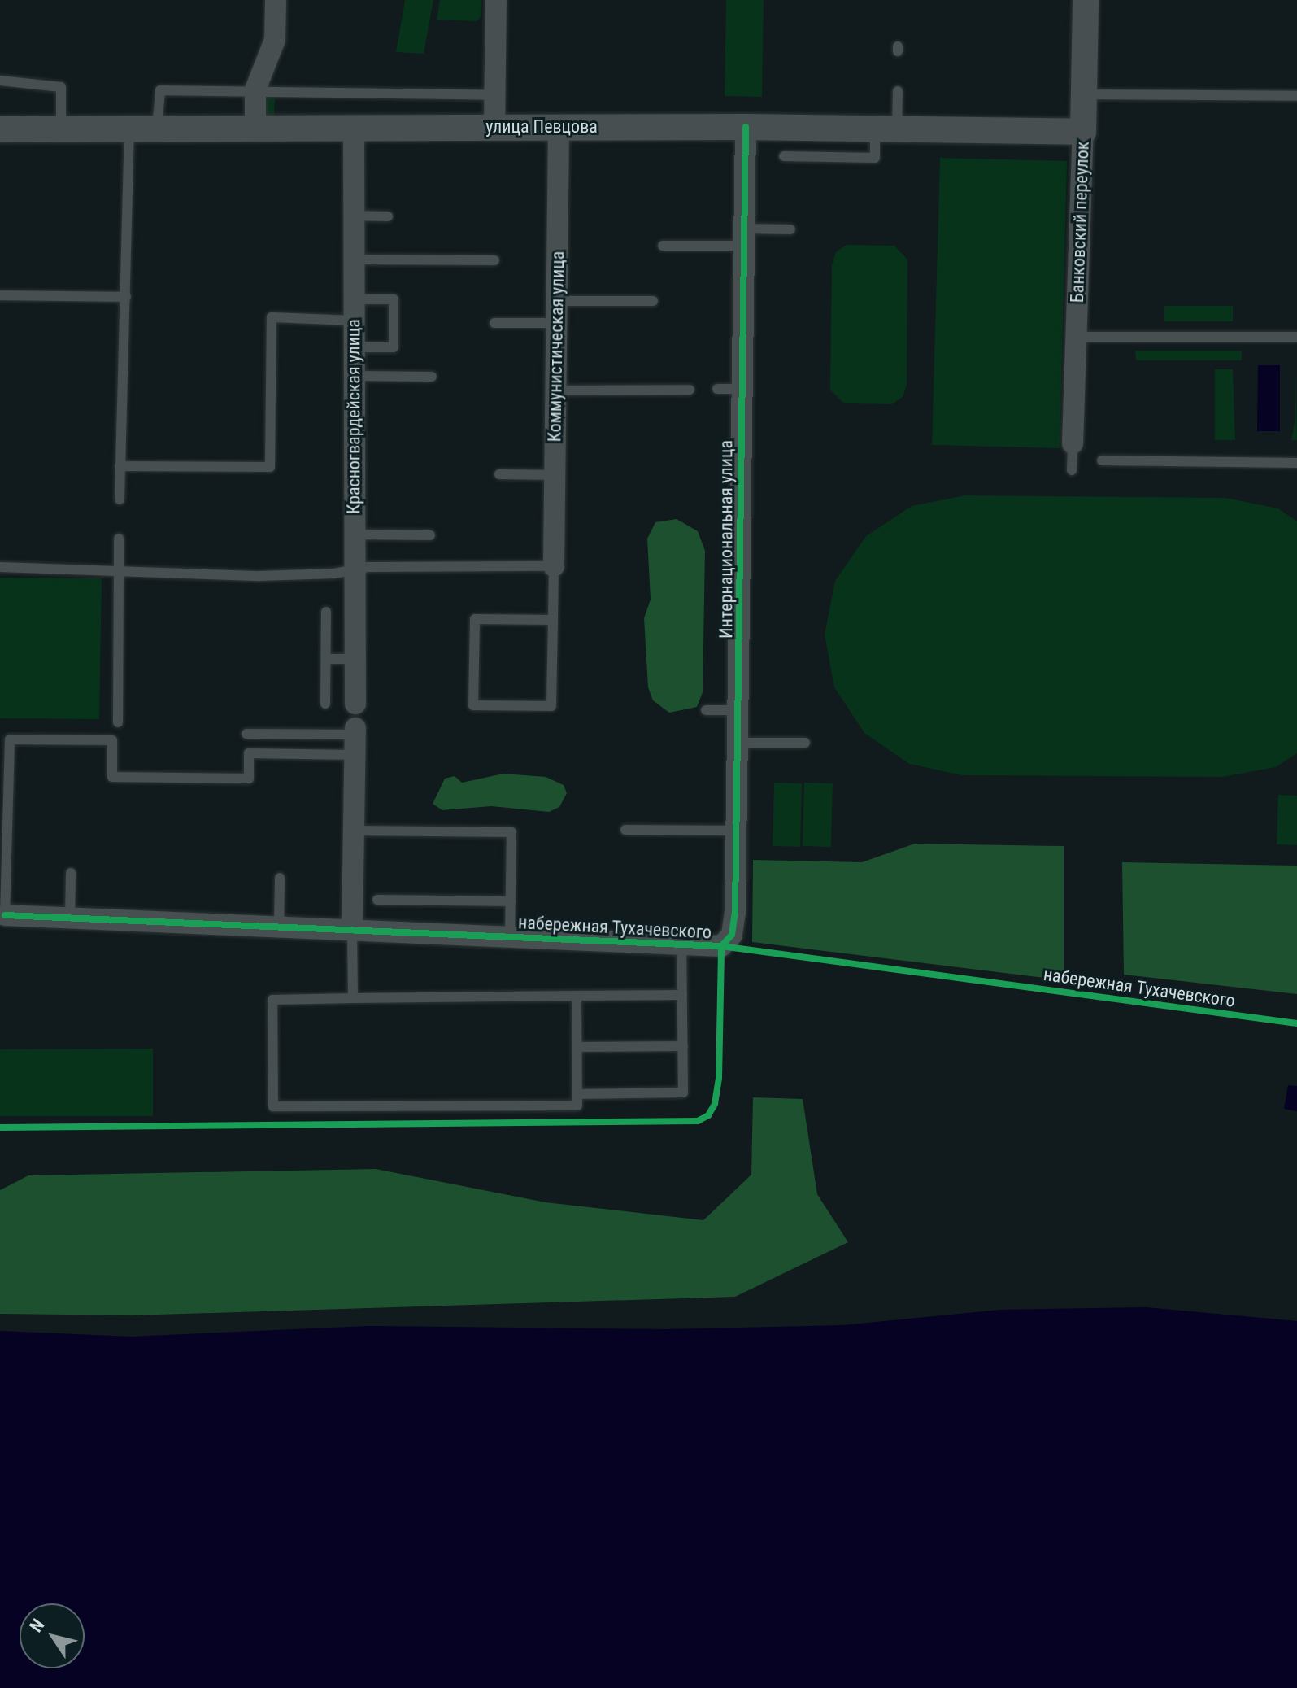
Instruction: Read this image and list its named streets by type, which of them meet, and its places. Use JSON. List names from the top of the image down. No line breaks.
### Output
{"streets":{"street":["улица Певцова","Банковский переулок","Коммунистическая улица","Красногвардейская улица","Интернациональная улица","набережная Тухачевского"]},"crossings":[["улица Певцова","Банковский переулок"],["улица Певцова","Коммунистическая улица"],["улица Певцова","Красногвардейская улица"],["улица Певцова","Интернациональная улица"],["Интернациональная улица","набережная Тухачевского"]],"north":"top left"}
